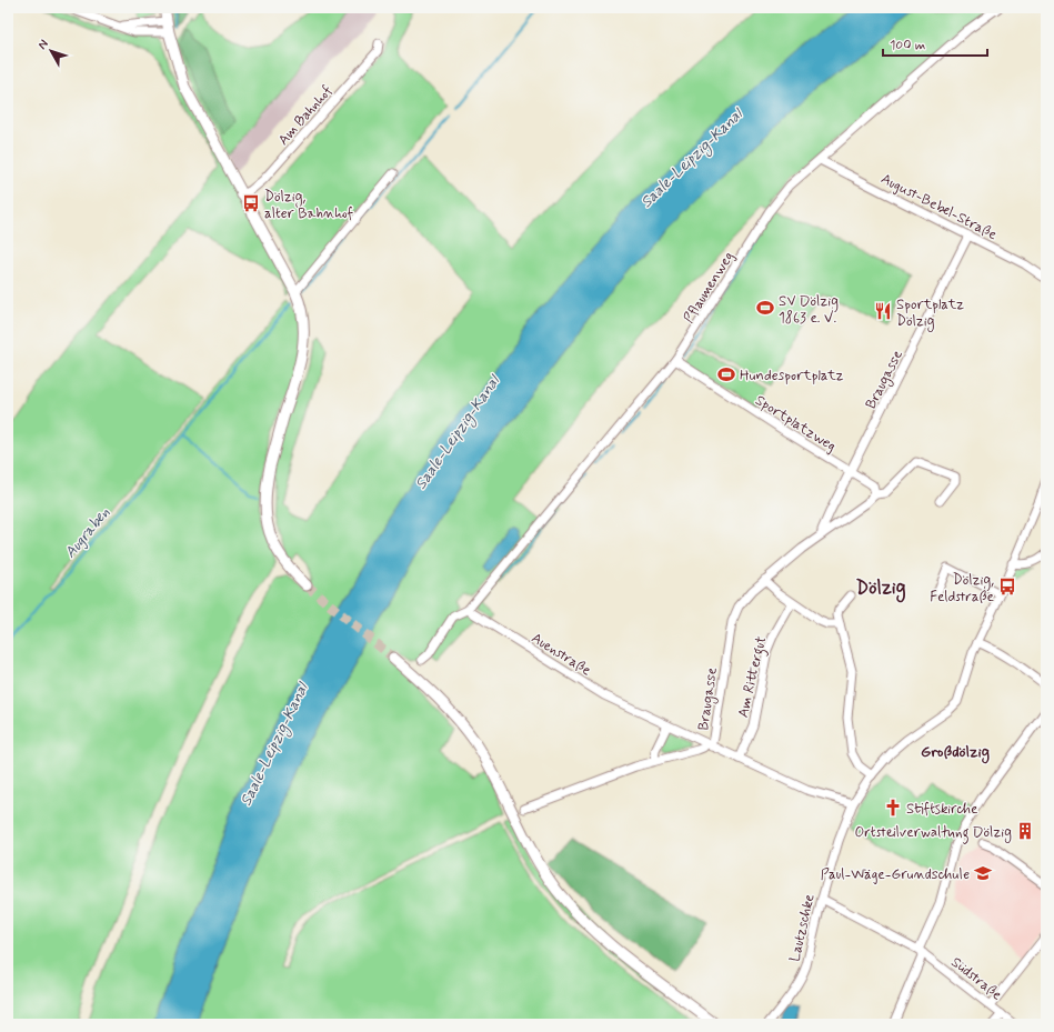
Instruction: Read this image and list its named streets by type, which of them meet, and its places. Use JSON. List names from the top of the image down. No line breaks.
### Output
{"streets":{"street":["Am Bahnhof","August-Bebel-Straße","Pflaumenweg","Braugasse","Sportplatzweg","Auenstraße","Am Rittergut","Lautzschke","Südstraße"]},"crossings":[["August-Bebel-Straße","Pflaumenweg"],["August-Bebel-Straße","Braugasse"],["Pflaumenweg","Sportplatzweg"],["Pflaumenweg","Auenstraße"],["Braugasse","Sportplatzweg"],["Braugasse","Auenstraße"],["Auenstraße","Am Rittergut"],["Auenstraße","Lautzschke"],["Lautzschke","Südstraße"]],"districts":["Dölzig","Großdölzig"],"water":["Saale-Leipzig-Kanal","Augraben"],"places":{"bus stop":["Dölzig, alter Bahnhof","Dölzig, Feldstraße"],"sports":["SV Dölzig 1863 e. V.","Hundesportplatz"],"restaurant":["Sportplatz Dölzig"],"church":["Stiftskirche"],"building":["Ortsteilverwaltung Dölzig"],"school or university":["Paul-Wäge-Grundschule"]},"scale_bar":"100 m","north":"top left"}
